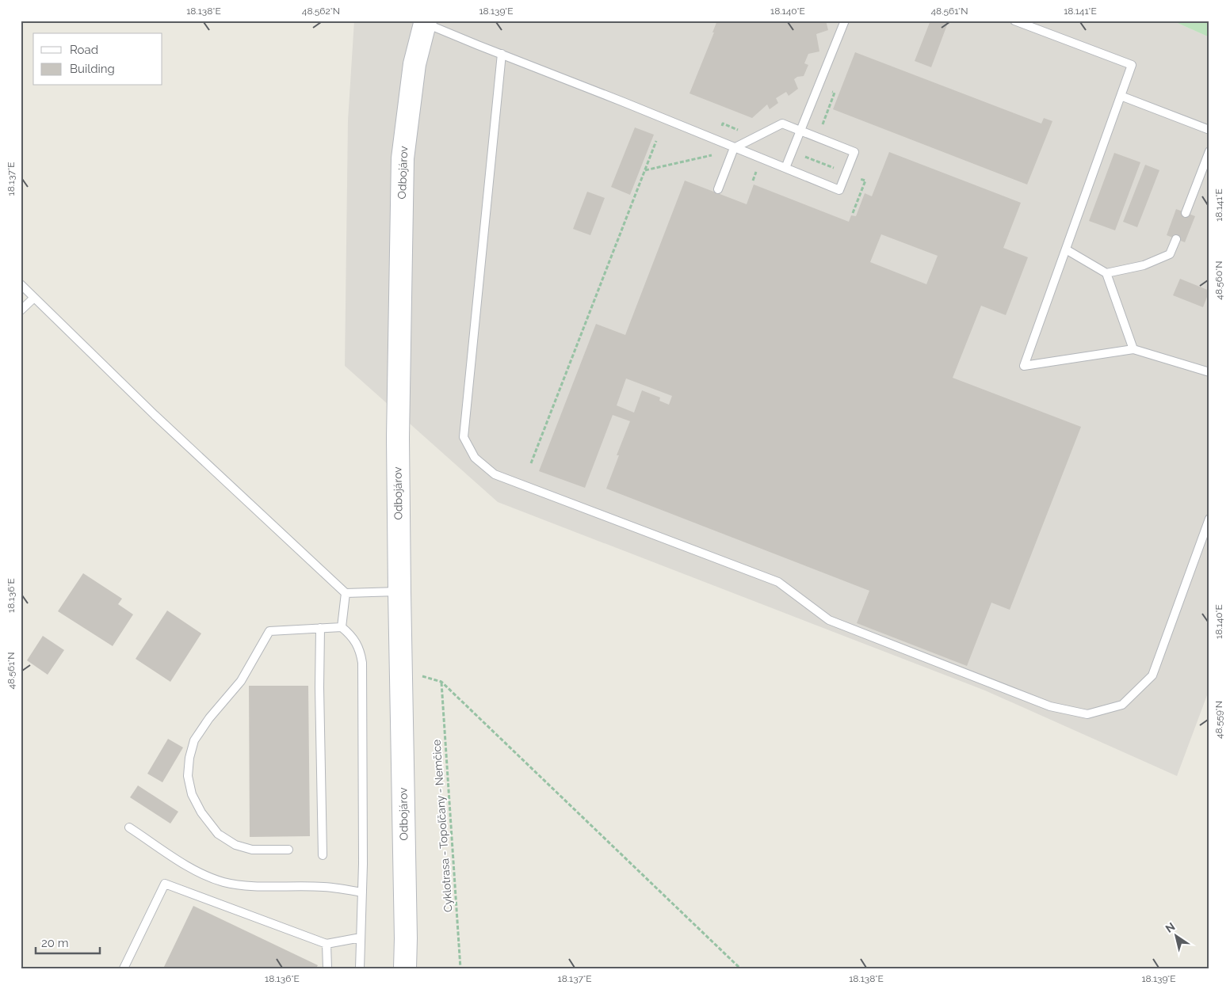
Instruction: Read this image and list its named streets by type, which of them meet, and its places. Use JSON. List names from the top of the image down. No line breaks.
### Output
{"streets":{"main road":["Odbojárov"],"path":["Cyklotrasa - Topoľčany - Nemčice"]},"legend":["Road","Building"],"scale_bar":"20 m","north":"top left","coordinates":["18.138°E","48.562°N","18.139°E","18.140°E","48.561°N","18.141°E","18.137°E","48.560°N","18.136°E","48.559°N"]}
